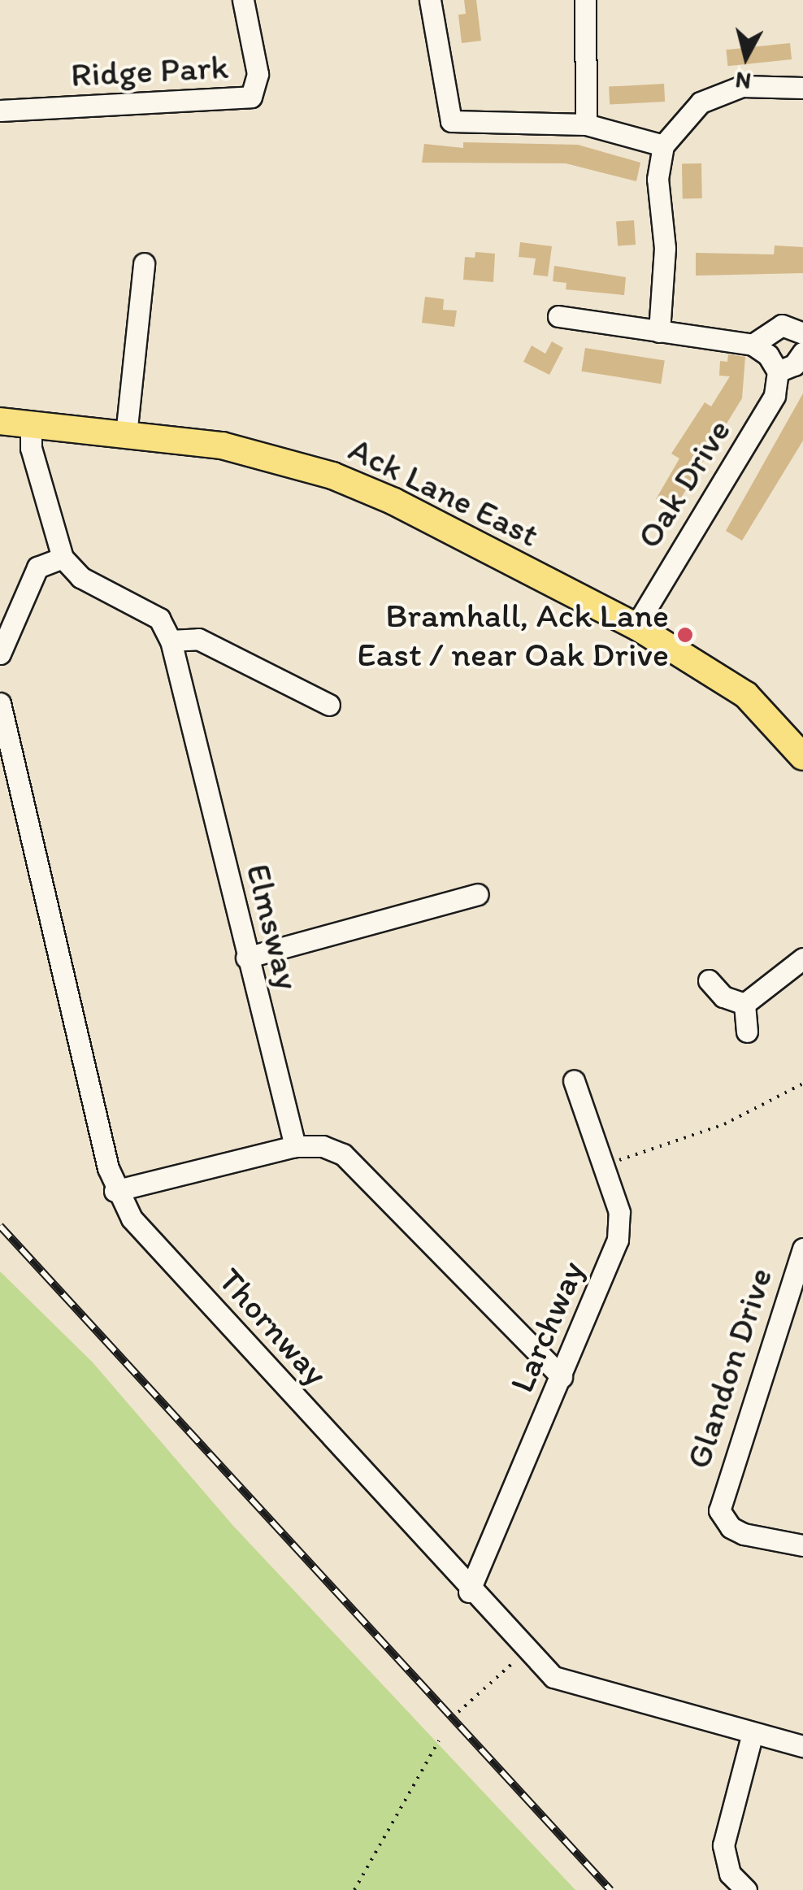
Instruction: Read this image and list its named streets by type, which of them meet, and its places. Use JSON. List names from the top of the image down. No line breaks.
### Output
{"streets":{"main road":["Ack Lane East"],"street":["Ridge Park","Oak Drive","Elmsway","Thornway","Larchway","Glandon Drive"]},"crossings":[["Oak Drive","Ack Lane East"],["Thornway","Larchway"]],"places":["Bramhall, Ack Lane East / near Oak Drive"],"north":"bottom"}
